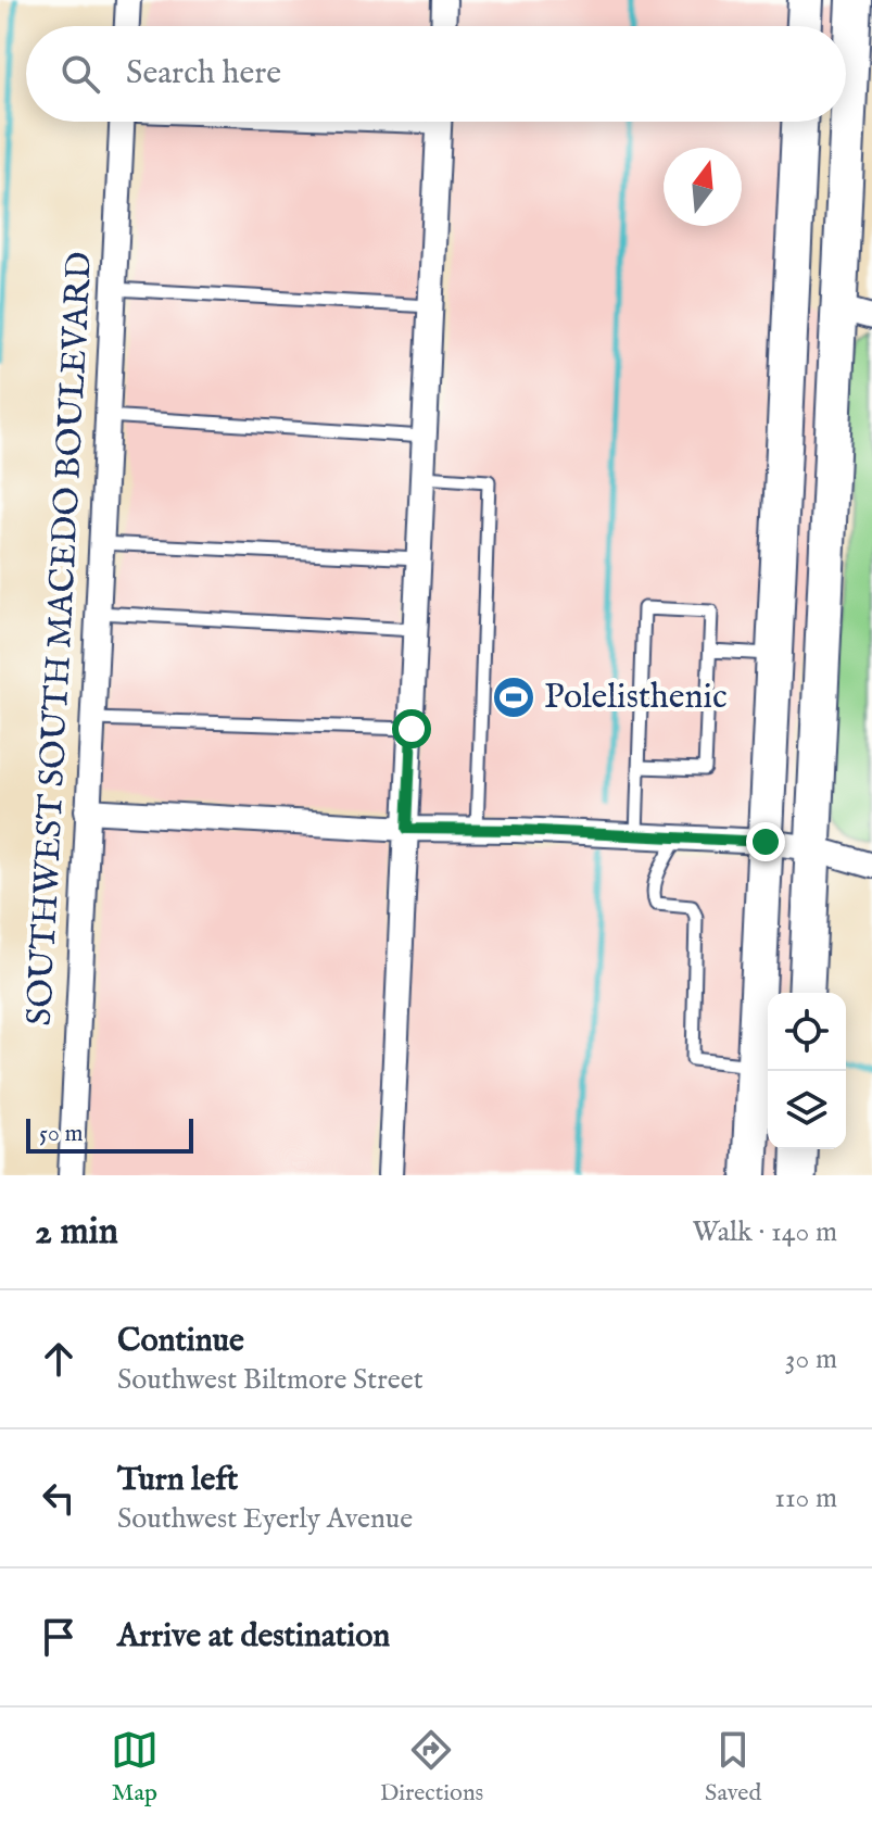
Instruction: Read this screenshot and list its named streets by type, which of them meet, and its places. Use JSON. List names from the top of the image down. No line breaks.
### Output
{"streets":{"street":["SOUTHWEST SOUTH MACEDO BOULEVARD"]},"places":{"sports":["Polelisthenic"]},"scale_bar":"50 m","north":"top","page":{"search":"Search here","scale":"50 m","heading":["2 min","Walk · 140 m"],"list":[["Continue","Southwest Biltmore Street","30 m"],["Turn left","Southwest Eyerly Avenue","110 m"],"Arrive at destination"],"nav":["Map","Directions","Saved"]}}
